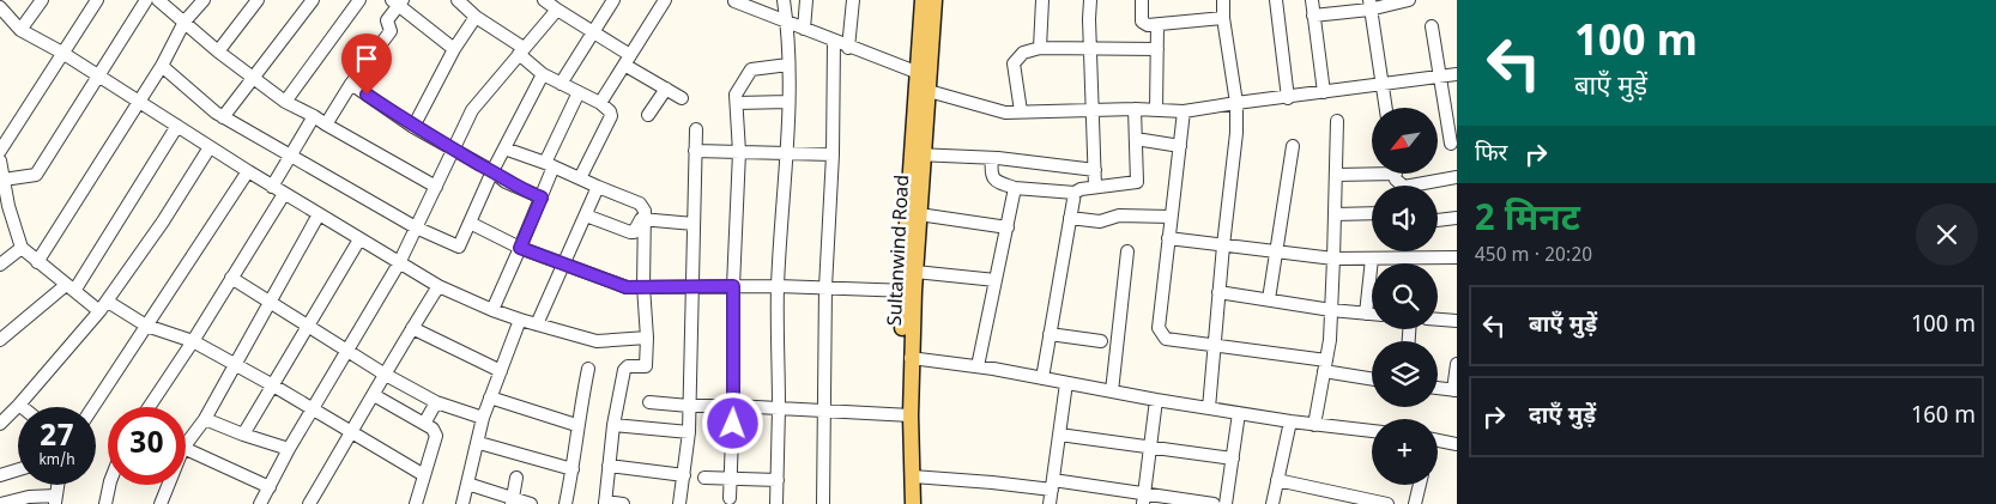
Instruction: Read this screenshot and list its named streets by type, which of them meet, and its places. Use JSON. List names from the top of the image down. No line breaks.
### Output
{"streets":{"main road":["Sultanwind Road"]},"north":"bottom left","page":{"turn":["100 m","बाएँ मुड़ें"],"map_buttons":"+","then":"फिर","heading":["2 मिनट","450 m · 20:20"],"list":[{"name":"बाएँ मुड़ें","value":"100 m"},{"name":"दाएँ मुड़ें","value":"160 m"}],"speed":"27 km/h","limit":"30"}}
